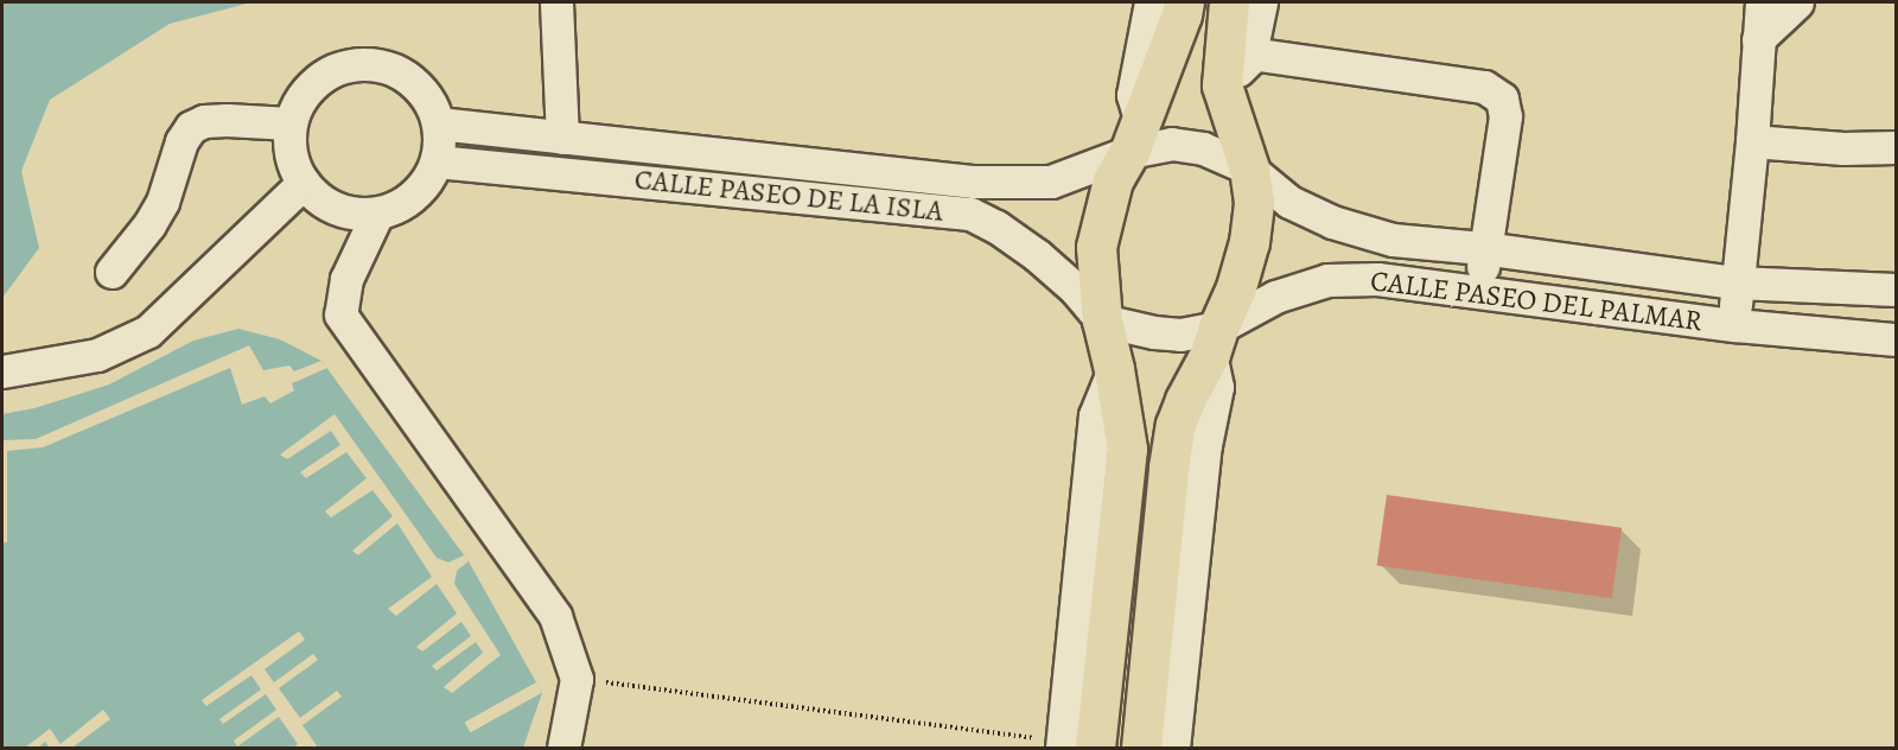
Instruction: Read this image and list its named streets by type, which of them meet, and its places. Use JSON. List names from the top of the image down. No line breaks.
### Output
{"streets":{"street":["CALLE PASEO DE LA ISLA","CALLE PASEO DEL PALMAR"]},"crossings":[["CALLE PASEO DE LA ISLA","CALLE PASEO DEL PALMAR"]]}
